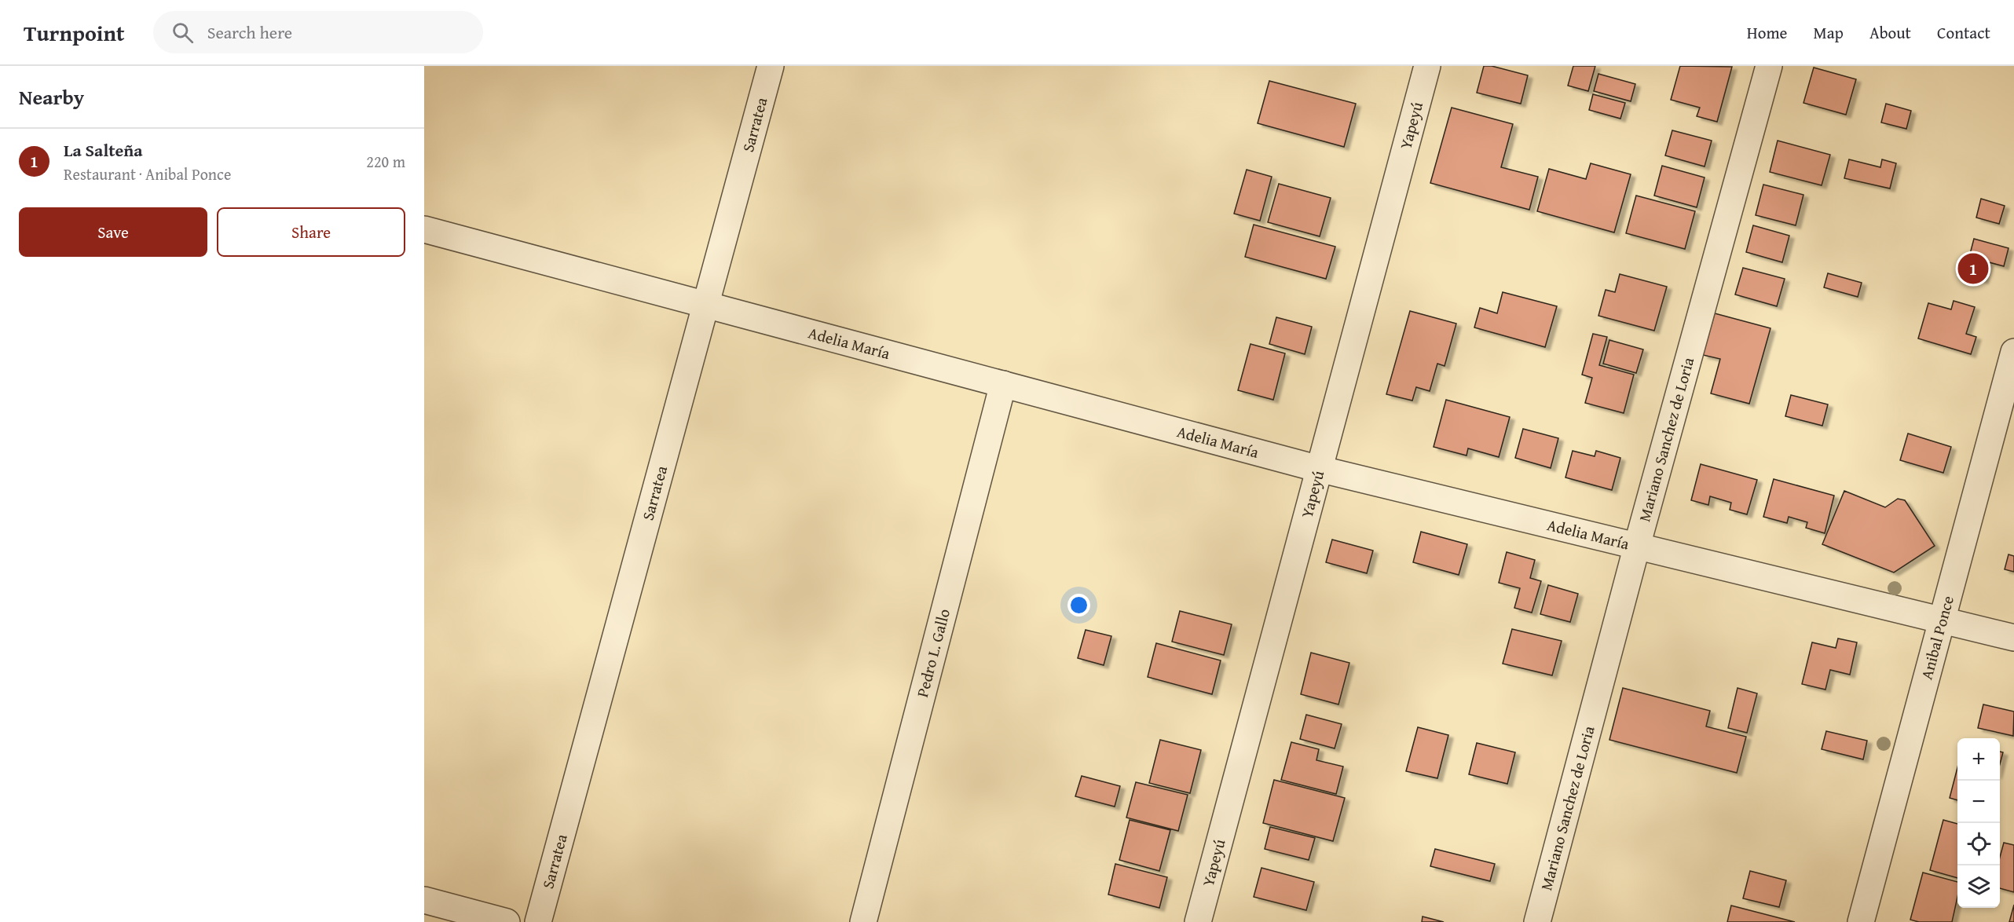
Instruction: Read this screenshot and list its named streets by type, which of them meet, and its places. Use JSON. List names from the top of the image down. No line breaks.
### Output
{"streets":{"street":["Sarratea","Yapeyú","Adelia María","Mariano Sanchez de Loria","Anibal Ponce","Pedro L. Gallo"]},"crossings":[["Sarratea","Adelia María"],["Yapeyú","Adelia María"],["Adelia María","Mariano Sanchez de Loria"],["Adelia María","Anibal Ponce"],["Adelia María","Pedro L. Gallo"]],"page":{"header":"Turnpoint","search":"Search here","nav":["Home","Map","About","Contact"],"heading":"Nearby","list":[{"mark":"1","name":"La Salteña","note":"Restaurant · Anibal Ponce","value":"220 m"}],"buttons":["Save","Share"],"pins":"1","map_buttons":["+","−"]}}
